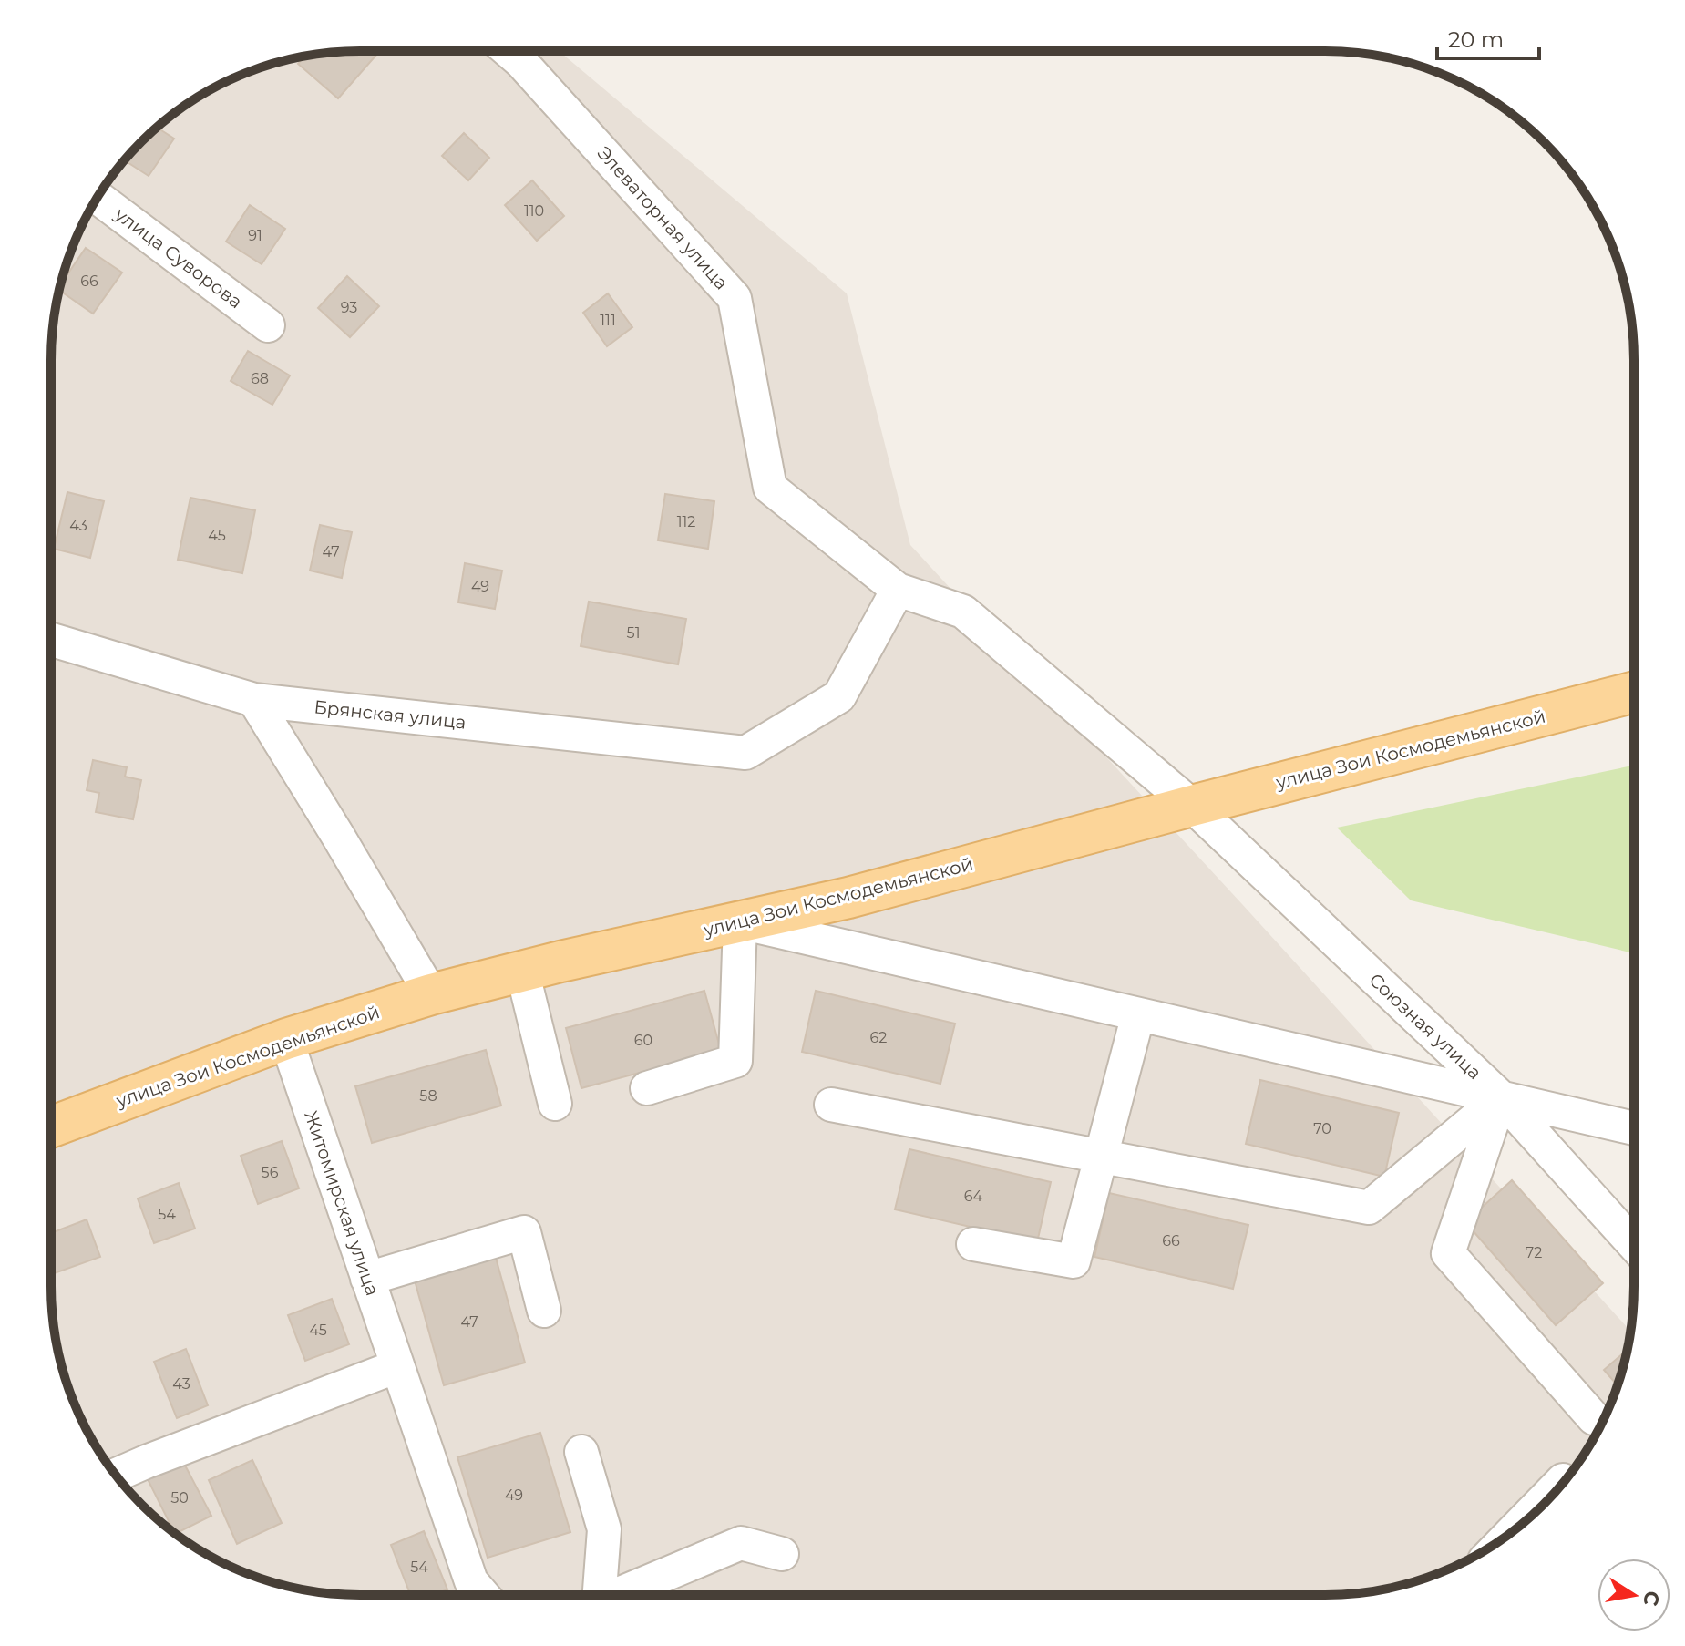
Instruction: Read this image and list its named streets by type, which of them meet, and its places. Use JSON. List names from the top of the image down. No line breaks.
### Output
{"streets":{"main road":["улица Зои Космодемьянской"],"street":["Элеваторная улица","улица Суворова","Брянская улица","Союзная улица","Житомирская улица"]},"crossings":[["Элеваторная улица","Брянская улица"],["Элеваторная улица","Союзная улица"],["Брянская улица","Союзная улица"],["улица Зои Космодемьянской","Союзная улица"],["улица Зои Космодемьянской","Житомирская улица"]],"house_numbers":["110","91","66","93","111","68","112","43","45","47","49","51","62","60","58","70","56","64","54","66","72","47","45","43","49","50","54"],"scale_bar":"20 m","north":"right"}
